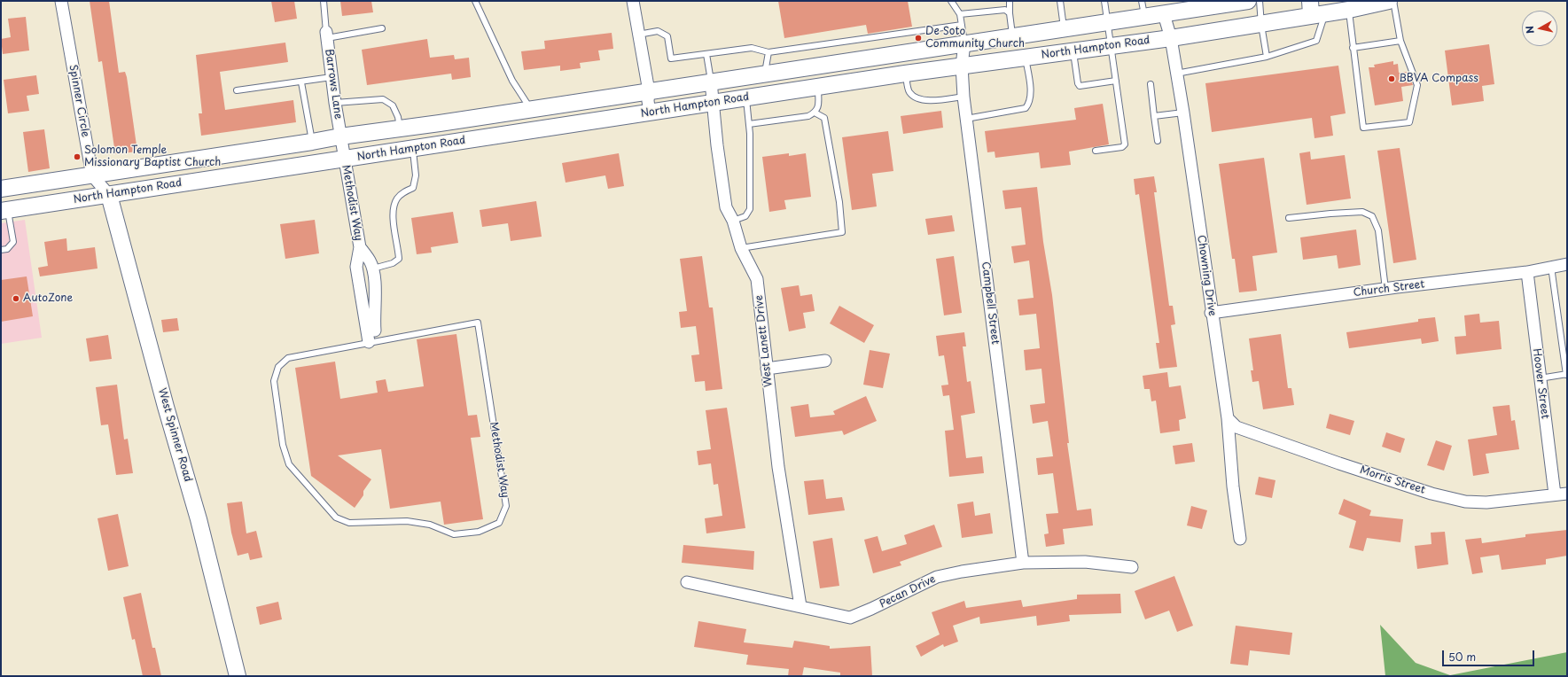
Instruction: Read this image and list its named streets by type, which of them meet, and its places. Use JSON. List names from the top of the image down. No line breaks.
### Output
{"streets":{"main road":["North Hampton Road","West Spinner Road"],"street":["Barrows Lane","Spinner Circle","Methodist Way","Chowning Drive","Church Street","Campbell Street","West Lanett Drive","Hoover Street","Morris Street","Pecan Drive"]},"crossings":[["North Hampton Road","Barrows Lane"],["North Hampton Road","Spinner Circle"],["North Hampton Road","Methodist Way"],["North Hampton Road","Chowning Drive"],["North Hampton Road","Campbell Street"],["North Hampton Road","West Lanett Drive"],["North Hampton Road","West Spinner Road"],["Barrows Lane","Methodist Way"],["Chowning Drive","Church Street"],["Chowning Drive","Morris Street"],["Church Street","Hoover Street"],["Campbell Street","Pecan Drive"],["West Lanett Drive","Pecan Drive"],["Hoover Street","Morris Street"]],"places":["De Soto Community Church","BBVA Compass","Solomon Temple Missionary Baptist Church","AutoZone"],"scale_bar":"50 m","north":"left"}
